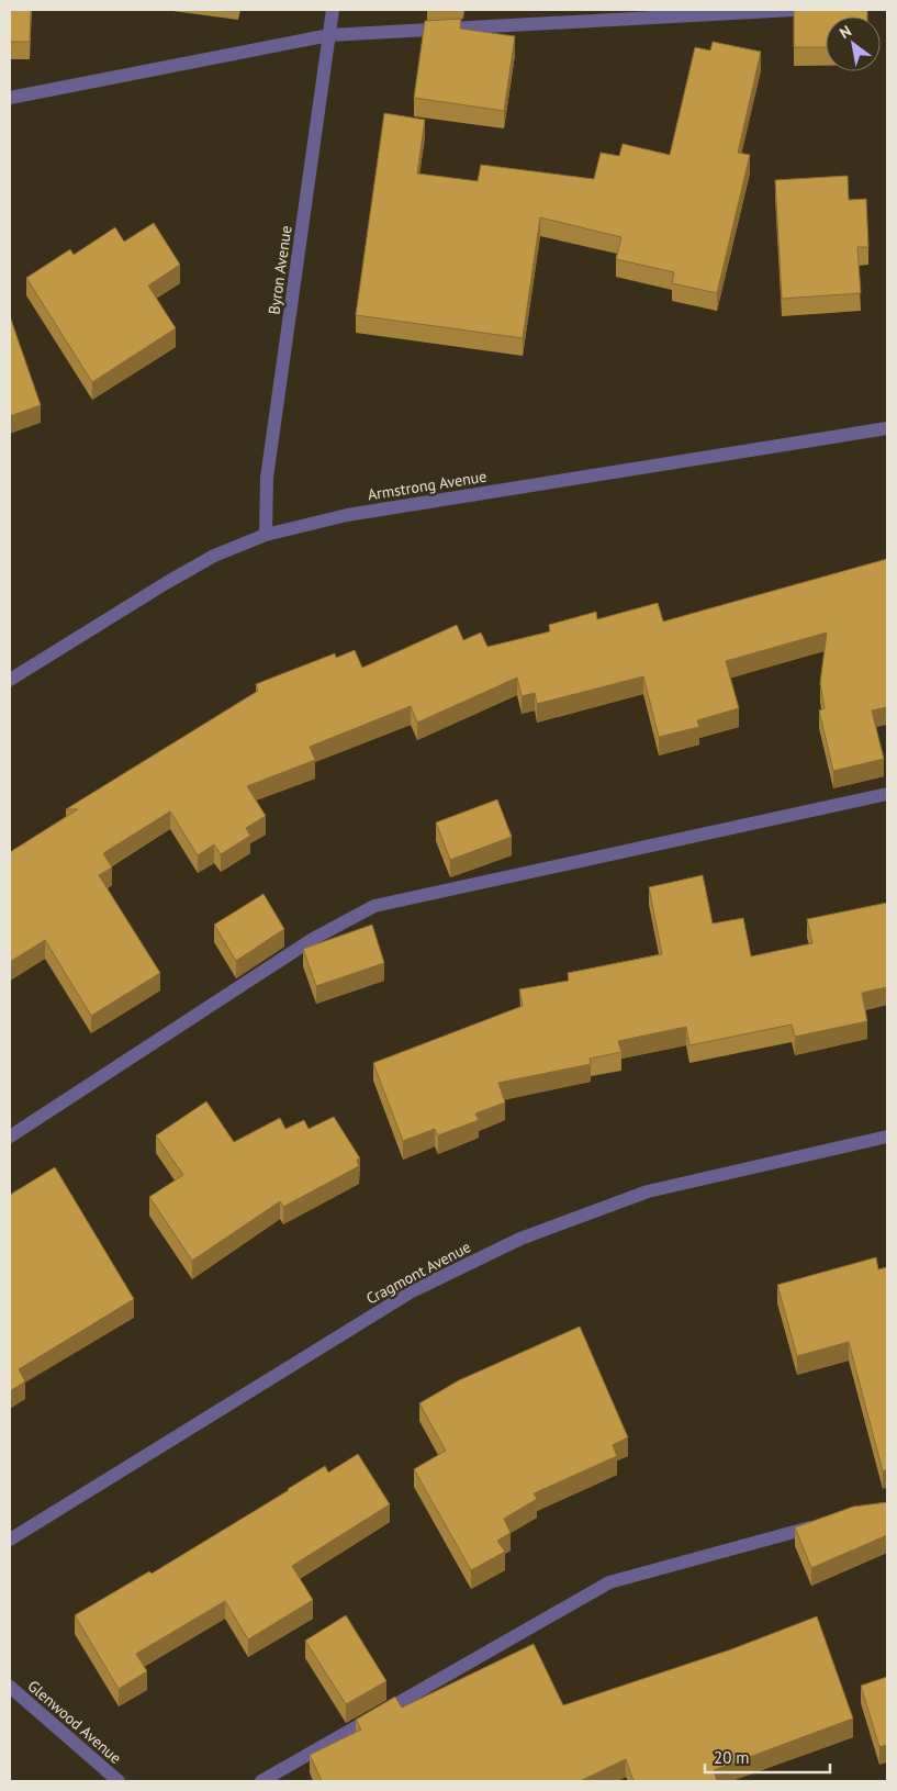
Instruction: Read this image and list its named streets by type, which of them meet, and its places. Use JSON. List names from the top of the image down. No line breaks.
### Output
{"streets":{"street":["Byron Avenue","Armstrong Avenue","Cragmont Avenue","Glenwood Avenue"]},"crossings":[["Byron Avenue","Armstrong Avenue"]],"scale_bar":"20 m","north":"top left"}
